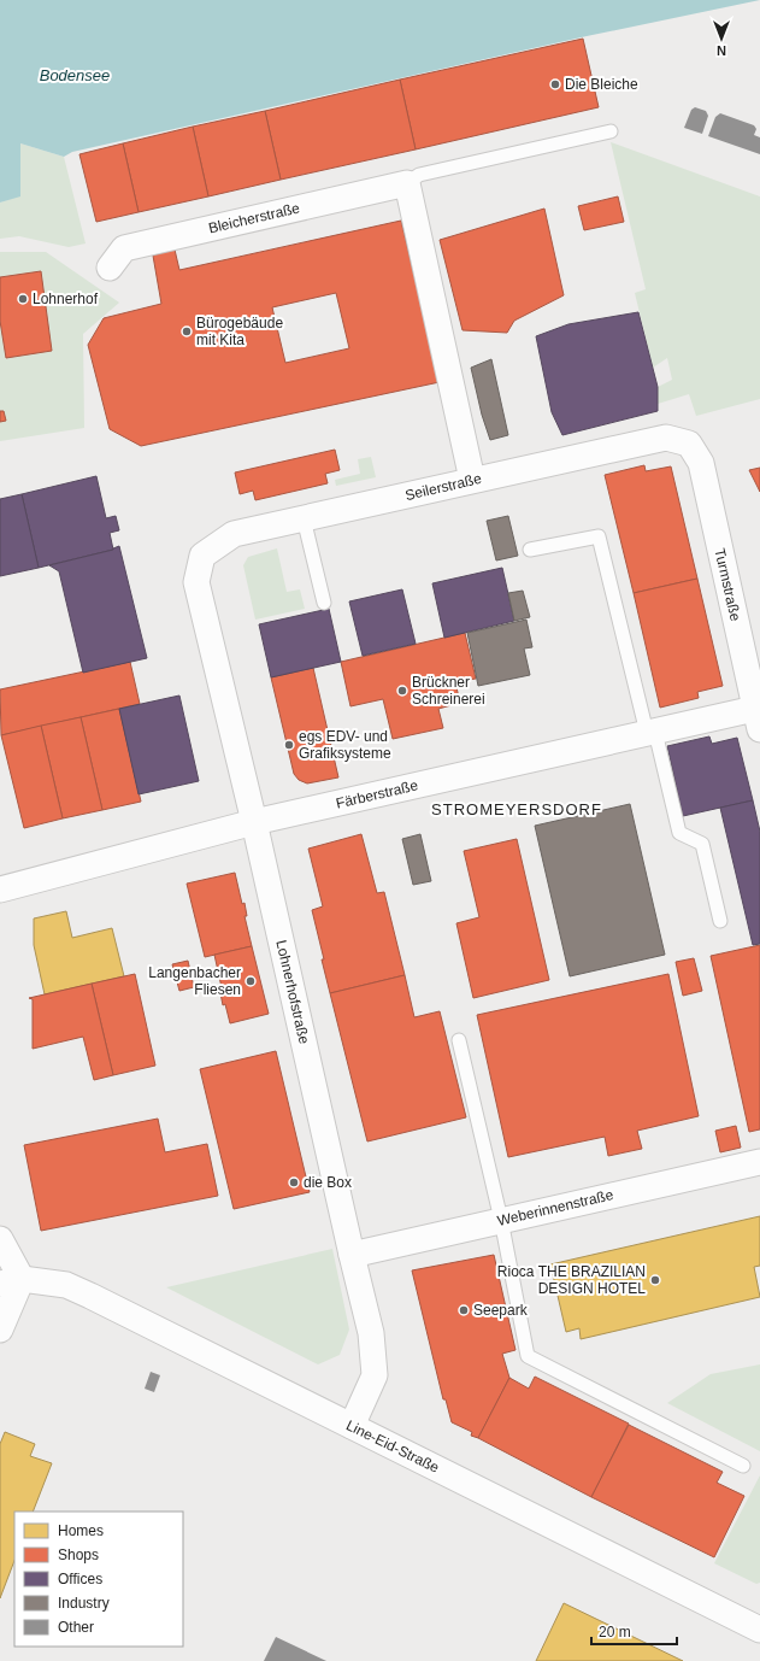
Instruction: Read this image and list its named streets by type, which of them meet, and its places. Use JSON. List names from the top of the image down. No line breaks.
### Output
{"streets":{"street":["Bleicherstraße","Seilerstraße","Turmstraße","Färberstraße","Lohnerhofstraße","Weberinnenstraße","Line-Eid-Straße"]},"crossings":[["Seilerstraße","Turmstraße"],["Seilerstraße","Lohnerhofstraße"],["Turmstraße","Färberstraße"],["Färberstraße","Lohnerhofstraße"],["Lohnerhofstraße","Weberinnenstraße"],["Lohnerhofstraße","Line-Eid-Straße"]],"districts":["STROMEYERSDORF"],"water":["Bodensee"],"places":["Die Bleiche","Lohnerhof","Bürogebäude mit Kita","Brückner Schreinerei","egs EDV- und Grafiksysteme","Langenbacher Fliesen","die Box","Rioca THE BRAZILIAN DESIGN HOTEL","Seepark"],"legend":["Homes","Shops","Offices","Industry","Other"],"scale_bar":"20 m","north":"bottom"}
